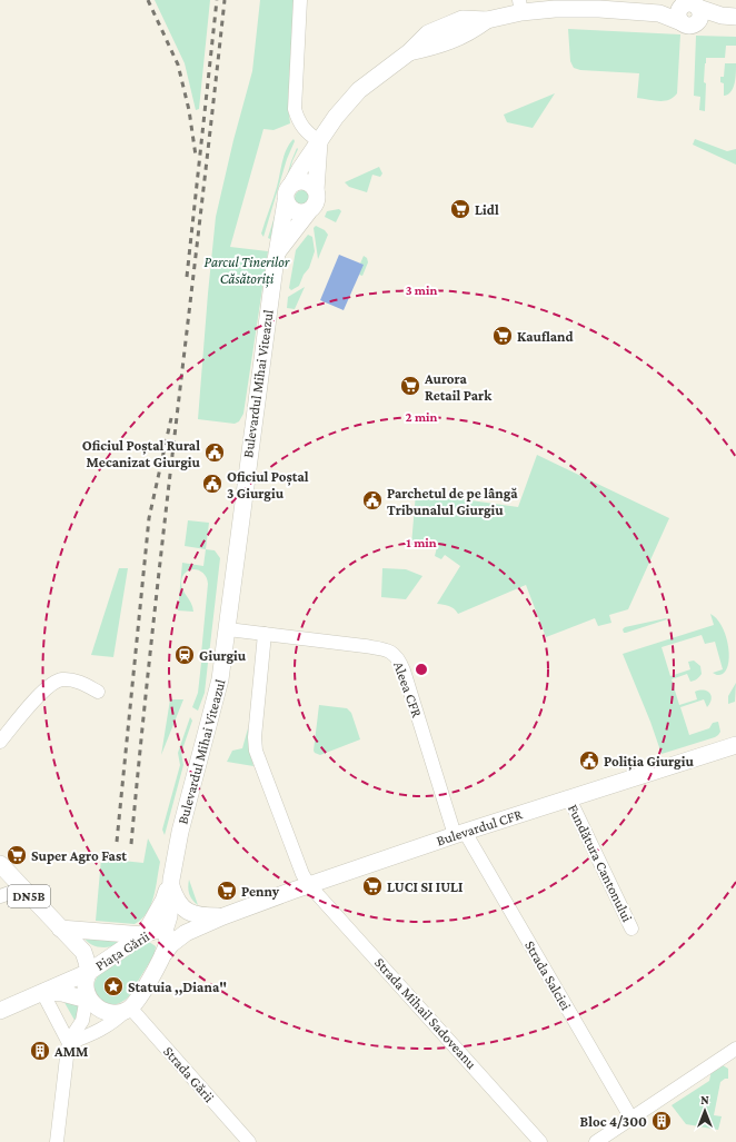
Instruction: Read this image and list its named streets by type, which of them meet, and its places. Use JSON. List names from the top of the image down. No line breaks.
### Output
{"streets":{"main road":["Bulevardul Mihai Viteazul","Bulevardul CFR","DN5B","Piața Gării"],"street":["Aleea CFR","Fundătura Cantonului","Strada Salciei","Strada Mihail Sadoveanu","Strada Gării"]},"crossings":[["Bulevardul Mihai Viteazul","Aleea CFR"],["Bulevardul Mihai Viteazul","Bulevardul CFR"],["Bulevardul Mihai Viteazul","Piața Gării"],["Aleea CFR","Bulevardul CFR"],["Aleea CFR","Strada Salciei"],["Aleea CFR","Strada Mihail Sadoveanu"],["Bulevardul CFR","Fundătura Cantonului"],["Bulevardul CFR","Piața Gării"],["Bulevardul CFR","Strada Salciei"],["Bulevardul CFR","Strada Mihail Sadoveanu"],["DN5B","Piața Gării"],["Piața Gării","Strada Gării"]],"parks":["Parcul Tinerilor Căsătoriți"],"places":{"supermarket":["Lidl","Kaufland","Aurora Retail Park","Super Agro Fast","LUCI SI IULI","Penny"],"public building":["Oficiul Poștal Rural Mecanizat Giurgiu","Oficiul Poștal 3 Giurgiu","Parchetul de pe lângă Tribunalul Giurgiu","Poliția Giurgiu"],"station":["Giurgiu"],"place":["Statuia ,,Diana\""],"building":["AMM","Bloc 4/300"]},"north":"top","rings":["3 min","2 min","1 min"]}
